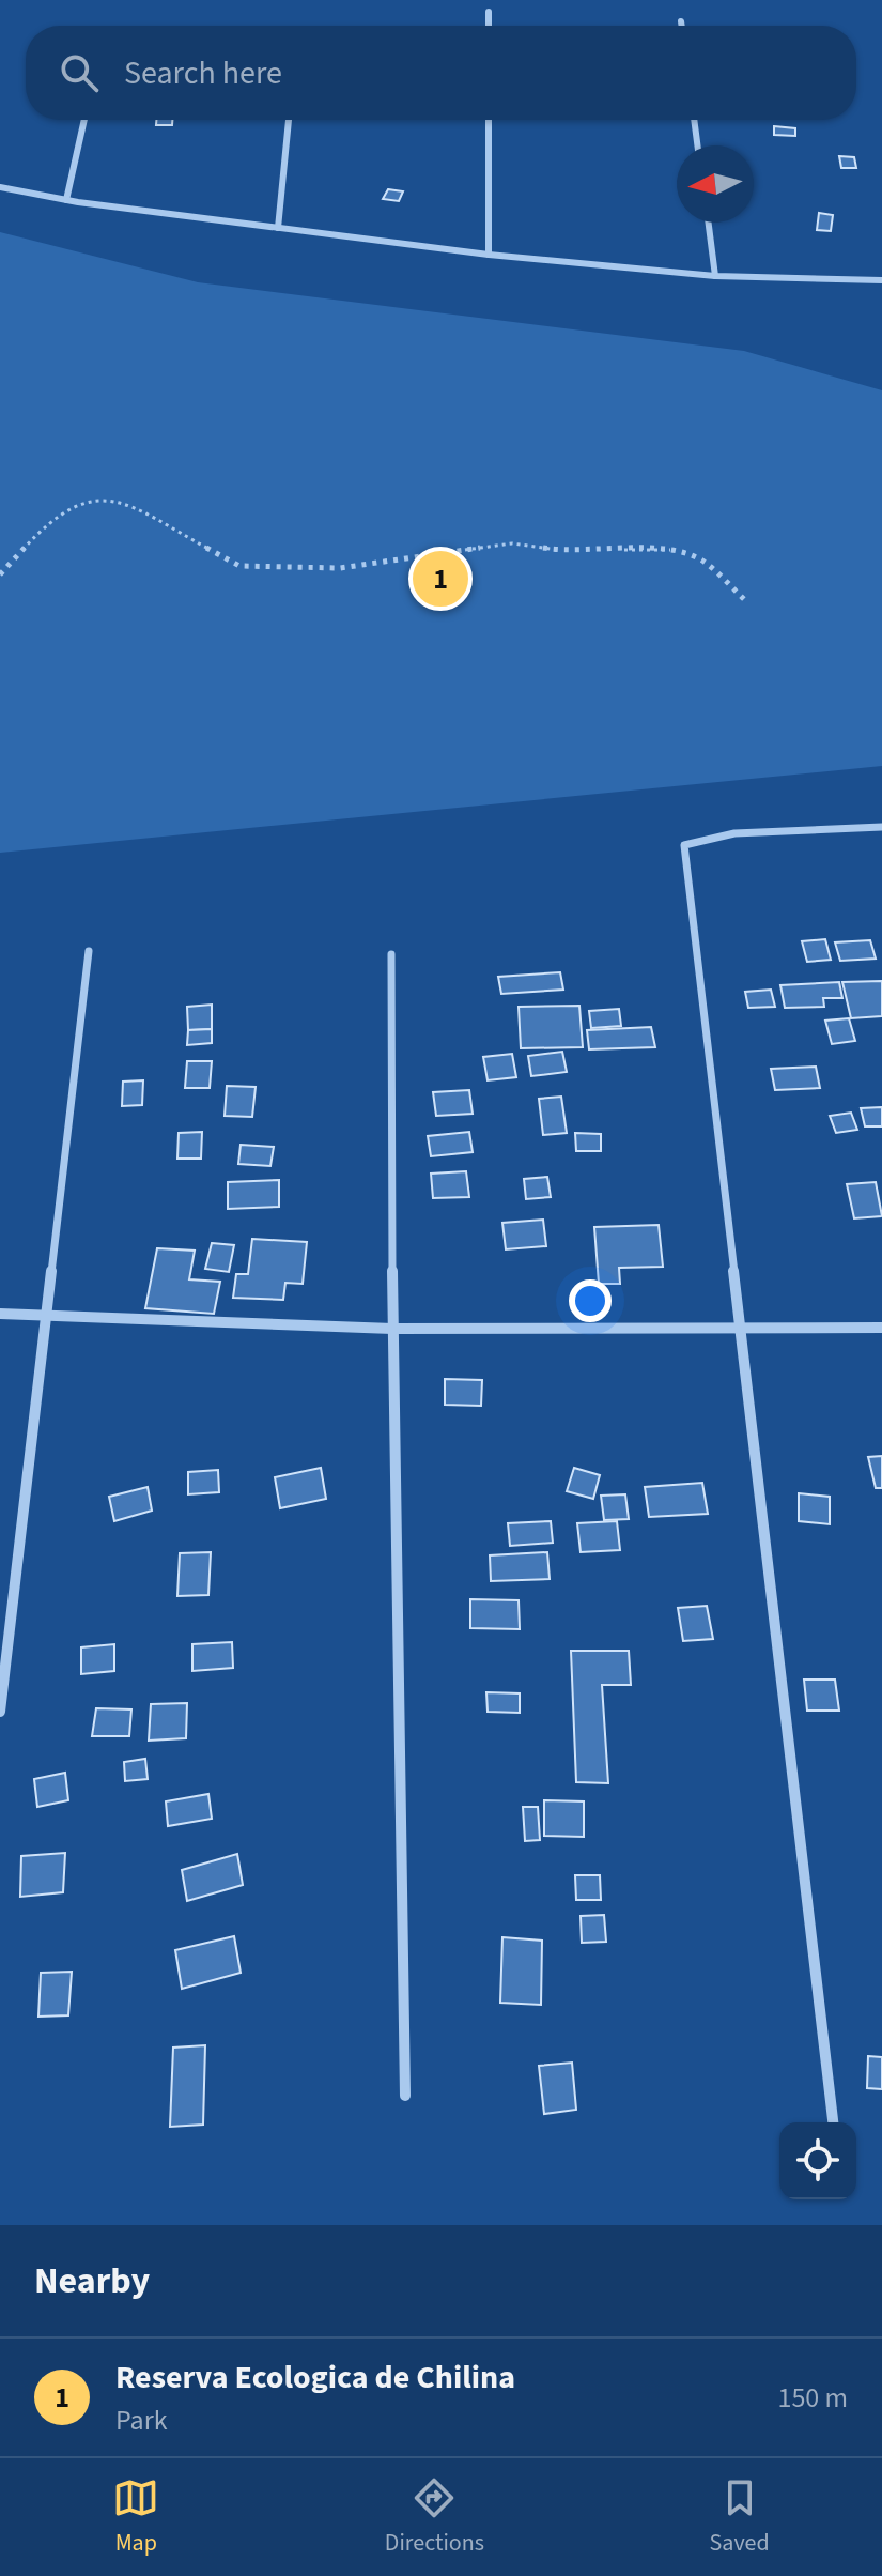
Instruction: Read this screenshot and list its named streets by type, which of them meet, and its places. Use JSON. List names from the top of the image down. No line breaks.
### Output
{"north":"left","page":{"search":"Search here","pins":"1","heading":"Nearby","list":[{"mark":"1","name":"Reserva Ecologica de Chilina","note":"Park","value":"150 m"}],"nav":["Map","Directions","Saved"]}}
